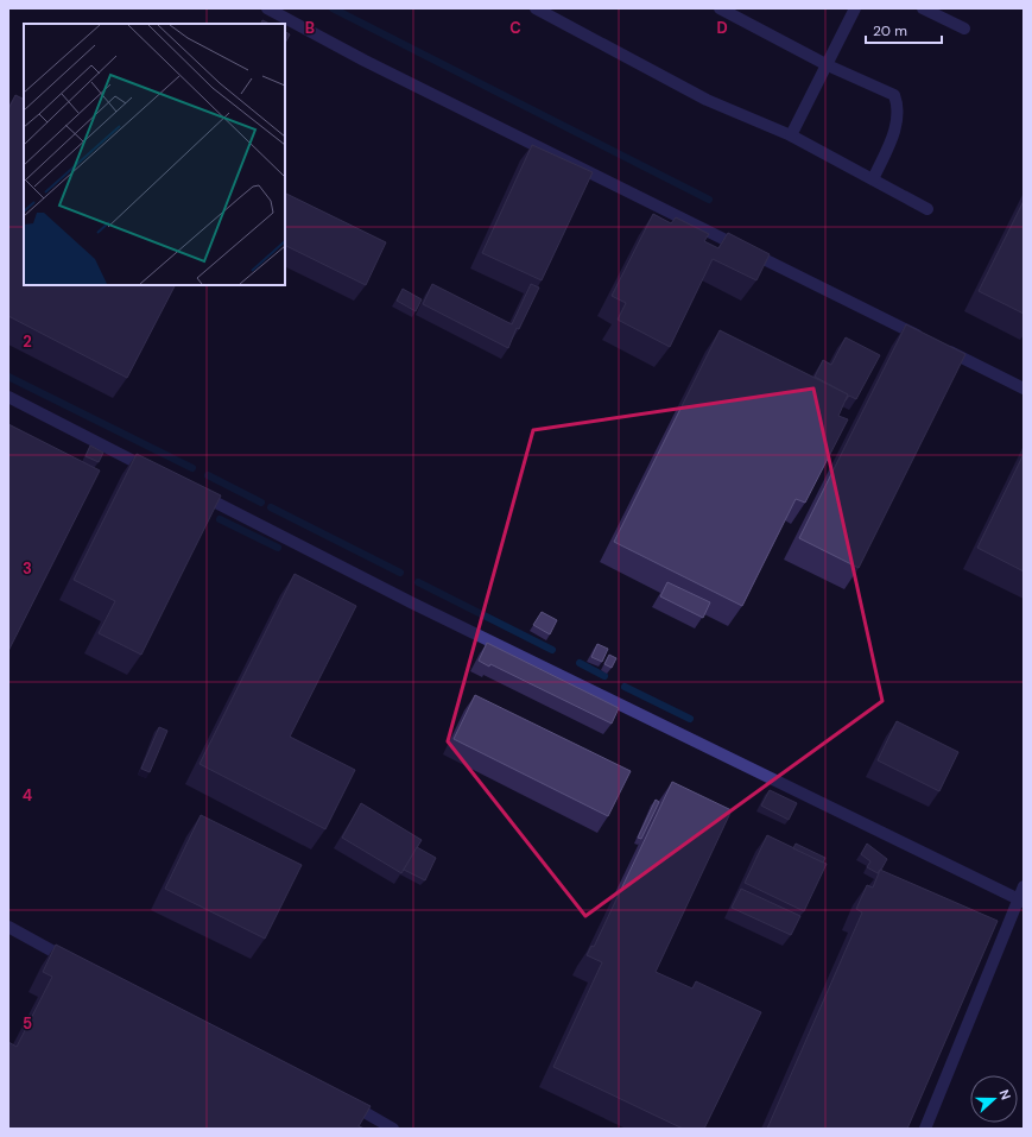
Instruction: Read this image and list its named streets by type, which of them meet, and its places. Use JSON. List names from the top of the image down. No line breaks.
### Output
{"scale_bar":"20 m","north":"right","grid":{"columns":["B","C","D"],"rows":["2","3","4","5"]}}
